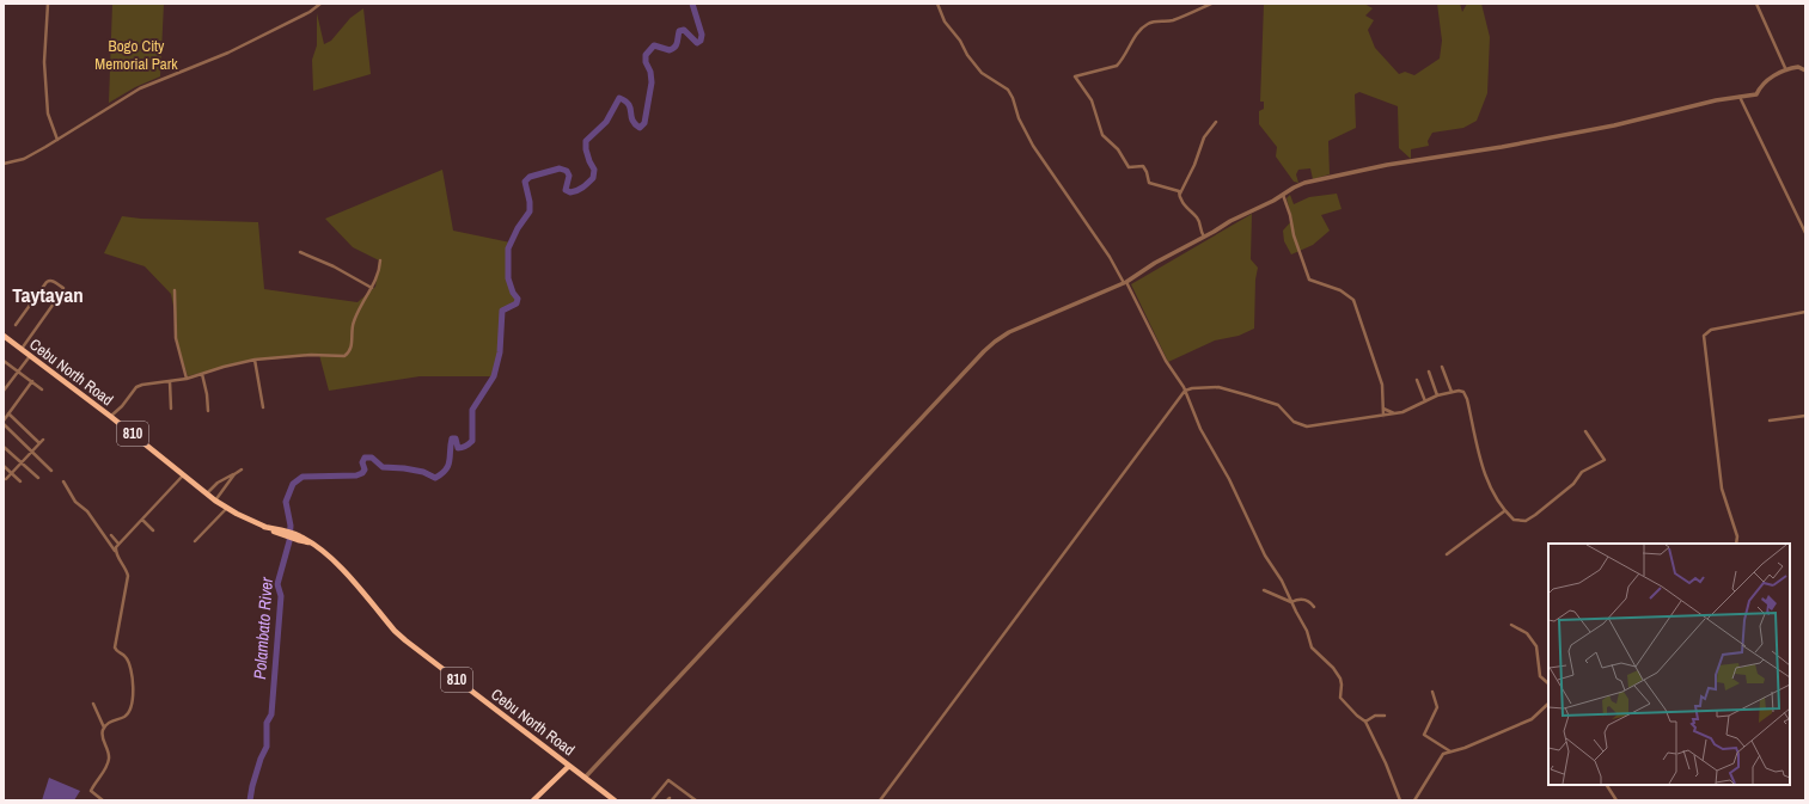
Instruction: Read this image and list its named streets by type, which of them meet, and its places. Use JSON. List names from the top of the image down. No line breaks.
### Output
{"streets":{"highway":["Cebu North Road","810"]},"districts":["Taytayan"],"water":["Polambato River"],"parks":["Bogo City Memorial Park"]}
